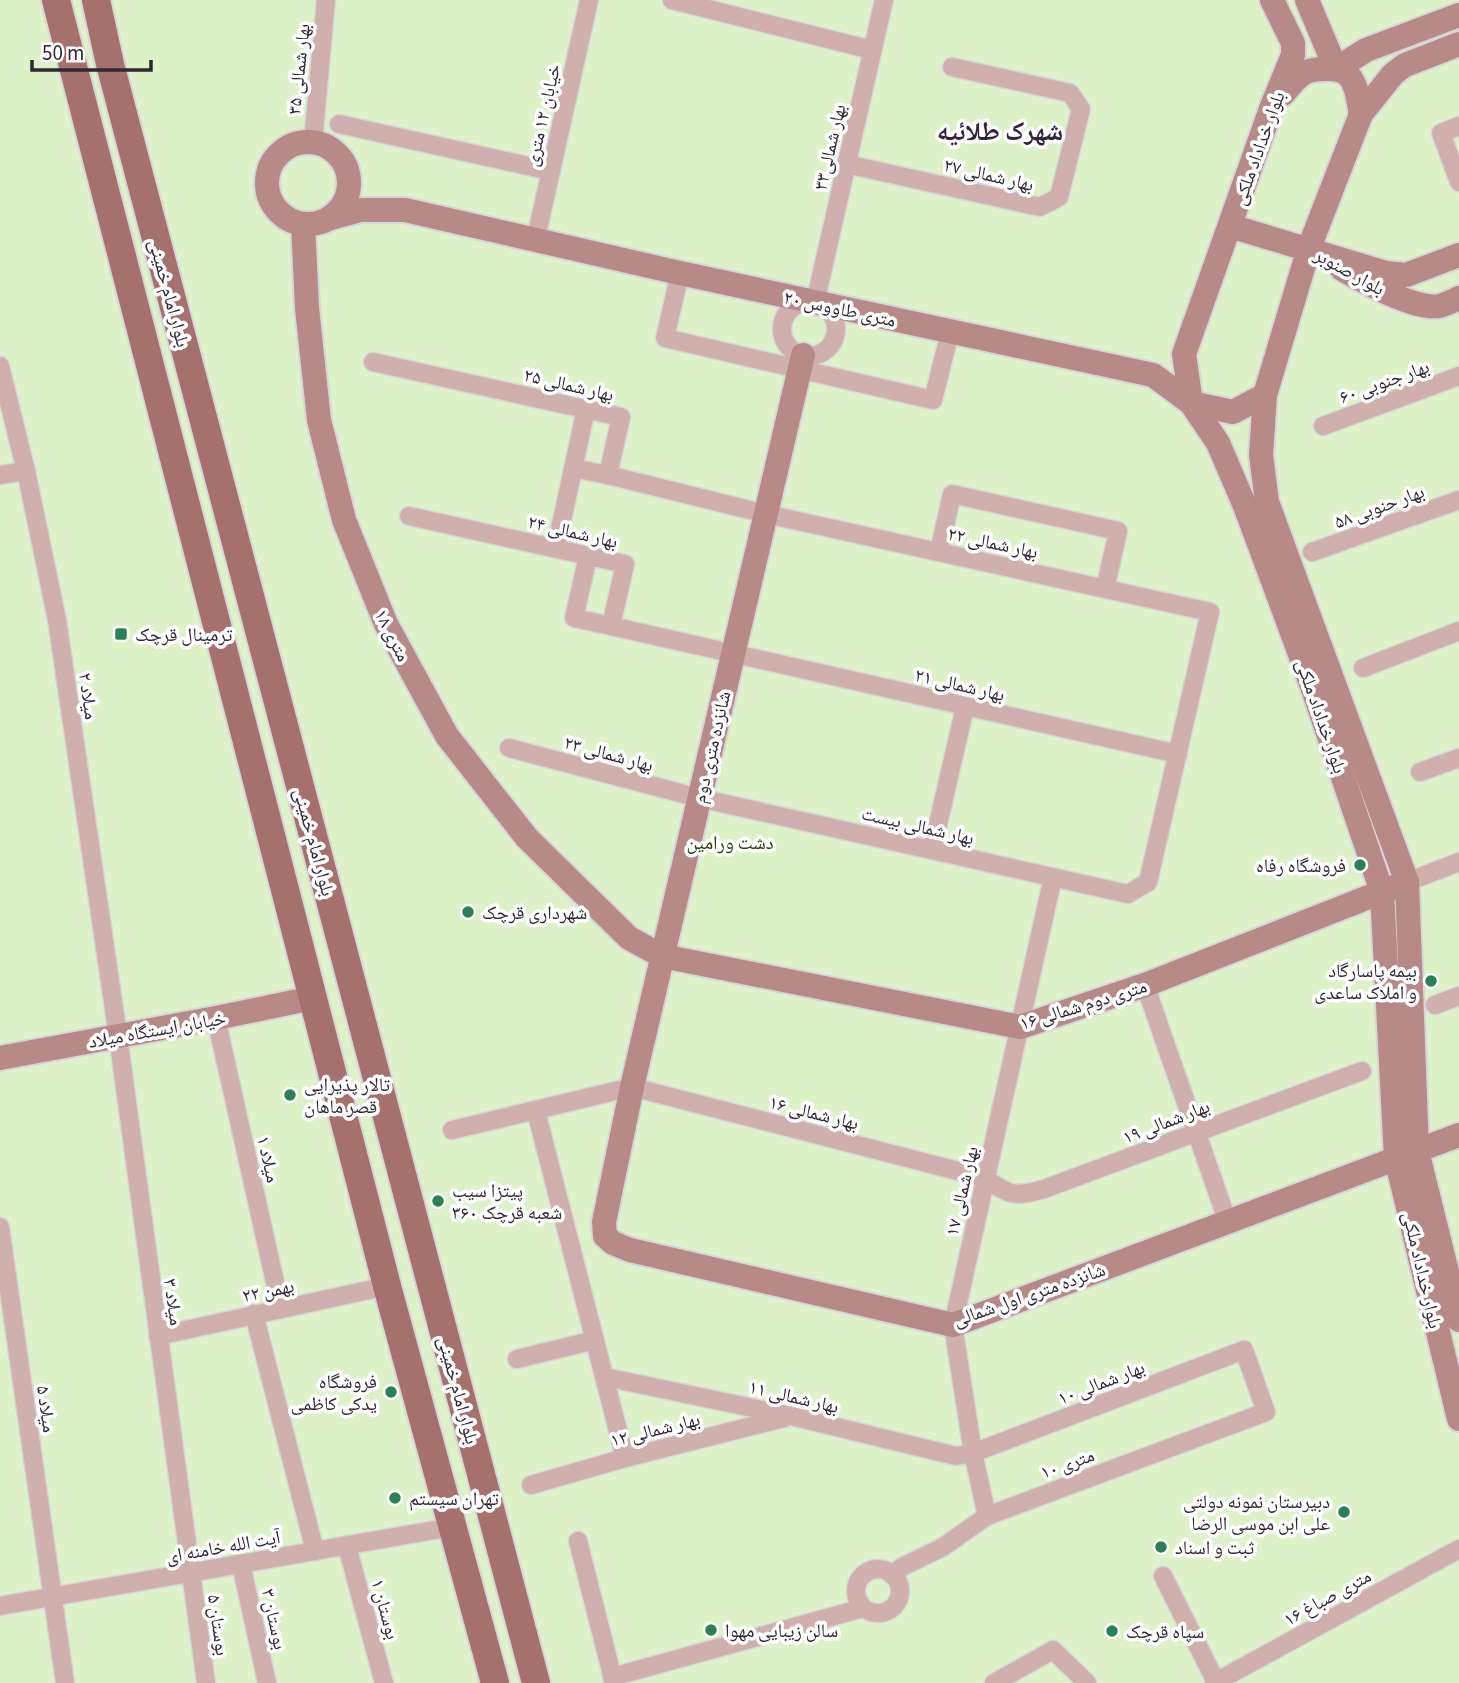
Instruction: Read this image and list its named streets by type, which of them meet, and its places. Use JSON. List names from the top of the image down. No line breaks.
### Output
{"streets":{"main road":["بلوار امام خمینی"],"street":["بهار شمالی ۳۵","خیابان ۱۲ متری","بهار شمالی۳۳","بلوار خداداد ملکی","بهار شمالی ۲۷","بلوار صنوبر","۲۰ متری طاووس","بهار جنوبی ۶۰","بهار شمالی ۲۵","بهار حنوبی ۵۸","بهار شمالی ۲۴","بهار شمالی ۲۲","۱۸ متری","بهار شمالی ۲۱","میلاد ۲","شانزده متری دوم","بهار شمالی ۲۳","بهار شمالی بیست","۱۶ متری دوم شمالی","خیابان ایستگاه میلاد","بهار شمالی ۱۶","بهار شمالی ۱۹","میلاد ۱","بهار شمالی ۱۷","۲۲ بهمن","شانزده متری اول شمالی","میلاد ۳","بهار شمالی ۱۰","بهار شمالی ۱۱","میلاد ۵","بهار شمالی ۱۲","۱۰ متری","آیت الله خامنه ای","۱۶ متری صباغ","بوستان ۱","بوستان ۳","بوستان ۵"]},"crossings":[["بهار شمالی ۳۵","۲۰ متری طاووس"],["بهار شمالی ۳۵","۱۸ متری"],["خیابان ۱۲ متری","۲۰ متری طاووس"],["بهار شمالی۳۳","بهار شمالی ۲۷"],["بهار شمالی۳۳","۲۰ متری طاووس"],["بهار شمالی۳۳","شانزده متری دوم"],["بلوار خداداد ملکی","بلوار صنوبر"],["بلوار خداداد ملکی","۲۰ متری طاووس"],["بلوار خداداد ملکی","۱۶ متری دوم شمالی"],["بلوار خداداد ملکی","شانزده متری اول شمالی"],["بلوار امام خمینی","خیابان ایستگاه میلاد"],["بلوار امام خمینی","۲۲ بهمن"],["بلوار امام خمینی","آیت الله خامنه ای"],["۲۰ متری طاووس","۱۸ متری"],["۲۰ متری طاووس","شانزده متری دوم"],["بهار شمالی ۲۲","بهار شمالی ۲۱"],["بهار شمالی ۲۲","شانزده متری دوم"],["بهار شمالی ۲۲","بهار شمالی بیست"],["۱۸ متری","شانزده متری دوم"],["۱۸ متری","۱۶ متری دوم شمالی"],["بهار شمالی ۲۱","شانزده متری دوم"],["بهار شمالی ۲۱","بهار شمالی بیست"],["میلاد ۲","خیابان ایستگاه میلاد"],["میلاد ۲","میلاد ۳"],["شانزده متری دوم","بهار شمالی ۲۳"],["شانزده متری دوم","بهار شمالی بیست"],["شانزده متری دوم","۱۶ متری دوم شمالی"],["شانزده متری دوم","بهار شمالی ۱۶"],["شانزده متری دوم","شانزده متری اول شمالی"],["بهار شمالی ۲۳","بهار شمالی بیست"],["بهار شمالی بیست","بهار شمالی ۱۷"],["۱۶ متری دوم شمالی","بهار شمالی ۱۷"],["خیابان ایستگاه میلاد","میلاد ۱"],["خیابان ایستگاه میلاد","میلاد ۳"],["بهار شمالی ۱۶","بهار شمالی ۱۹"],["بهار شمالی ۱۶","بهار شمالی ۱۷"],["بهار شمالی ۱۹","بهار شمالی ۱۷"],["میلاد ۱","۲۲ بهمن"],["بهار شمالی ۱۷","شانزده متری اول شمالی"],["بهار شمالی ۱۷","بهار شمالی ۱۰"],["بهار شمالی ۱۷","بهار شمالی ۱۱"],["بهار شمالی ۱۷","۱۰ متری"],["۲۲ بهمن","میلاد ۳"],["میلاد ۳","آیت الله خامنه ای"],["میلاد ۳","بوستان ۵"],["بهار شمالی ۱۰","بهار شمالی ۱۱"],["بهار شمالی ۱۰","۱۰ متری"],["بهار شمالی ۱۱","بهار شمالی ۱۲"],["میلاد ۵","آیت الله خامنه ای"],["آیت الله خامنه ای","بوستان ۱"],["آیت الله خامنه ای","بوستان ۳"],["آیت الله خامنه ای","بوستان ۵"]],"districts":["شهرک طلائیه"],"parks":["دشت ورامین"],"places":{"transit":["ترمینال قرچک"],"other":["فروشگاه رفاه","شهرداری قرچک","بیمه پاسارگاد و املاک ساعدی","تالار پذیرایی قصر ماهان","پیتزا سیب ۳۶۰ شعبه قرچک","فروشگاه یدکی کاظمی","تهران سیستم","دبیرستان نمونه دولتی علی ابن موسی الرضا","ثبت و اسناد","سالن زیبایی مهوا","سپاه قرچک"]},"scale_bar":"50 m"}
